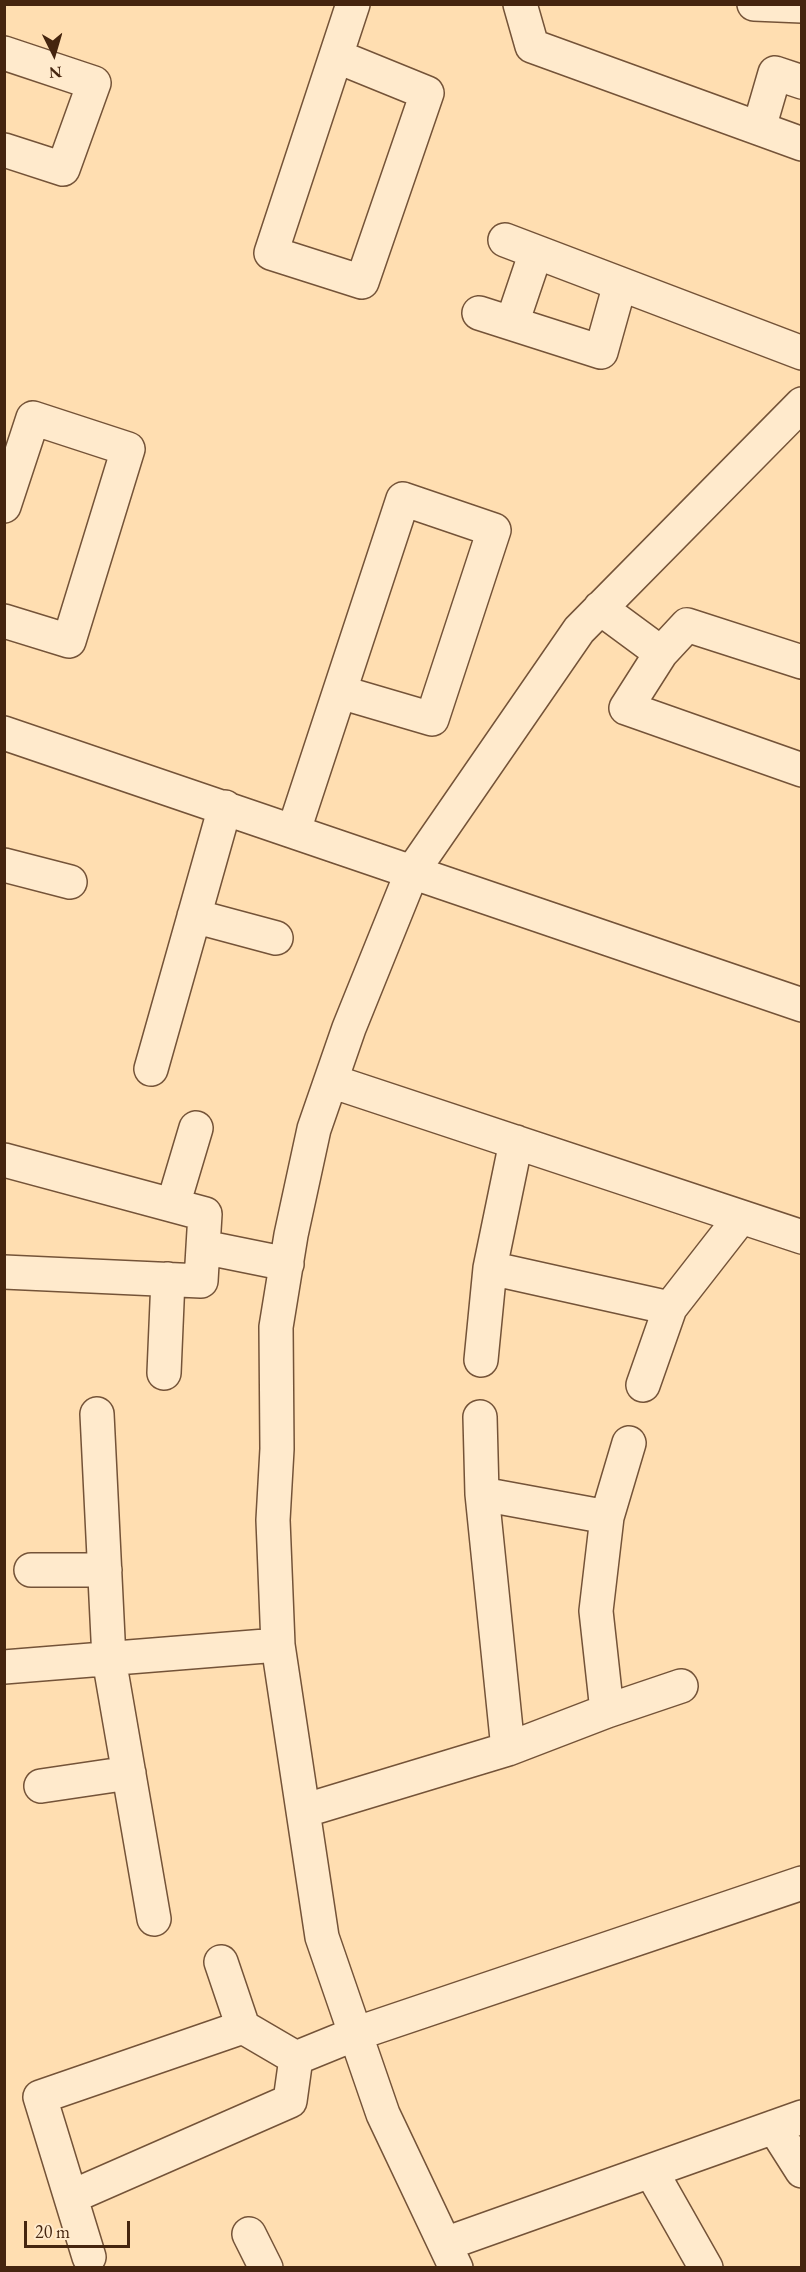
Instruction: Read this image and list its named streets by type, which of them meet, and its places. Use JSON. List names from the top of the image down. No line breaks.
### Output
{"scale_bar":"20 m","north":"bottom"}
